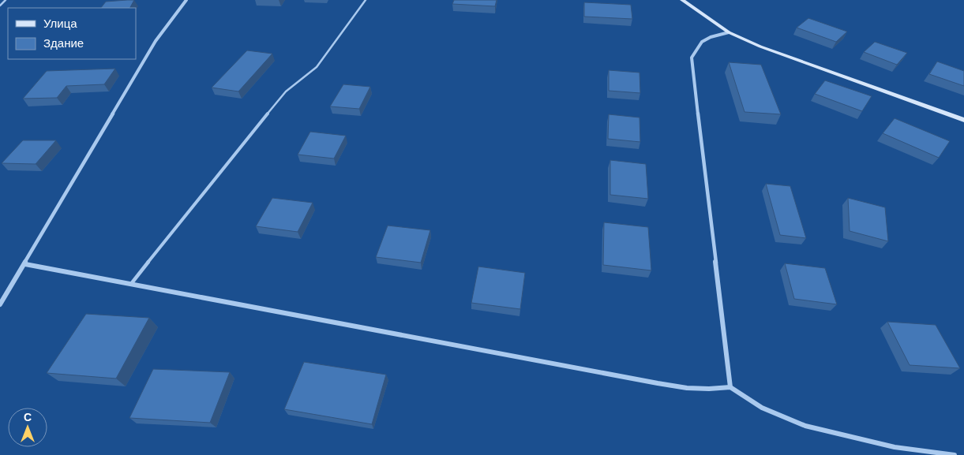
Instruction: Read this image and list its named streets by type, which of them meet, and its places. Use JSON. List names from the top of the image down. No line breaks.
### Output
{"legend":["Улица","Здание"],"north":"top"}
